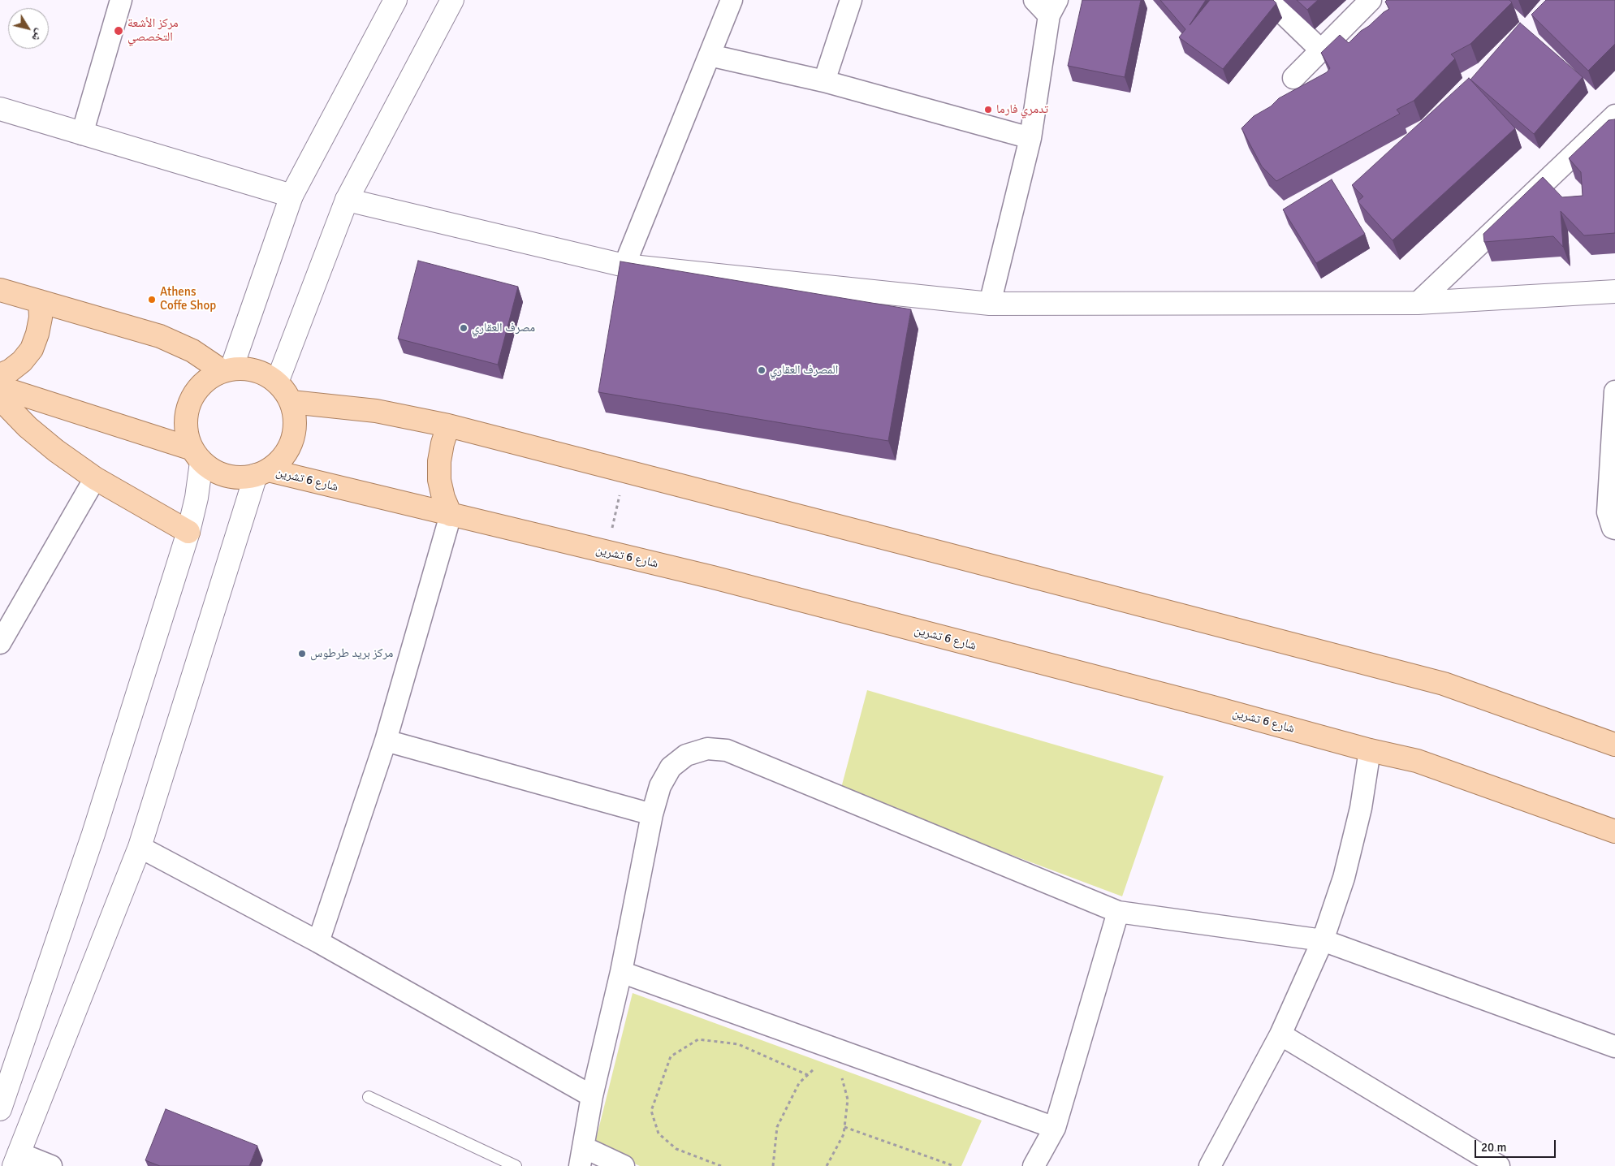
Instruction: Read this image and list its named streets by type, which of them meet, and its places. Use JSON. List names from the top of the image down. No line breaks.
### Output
{"streets":{"main road":["شارع 6 تشرين"]},"places":["مركز الأشعة التخصصي","تدمري فارما","Athens Coffe Shop","مصرف العقاري","المصرف العقاري","مركز بريد طرطوس"],"scale_bar":"20 m","north":"bottom right"}
